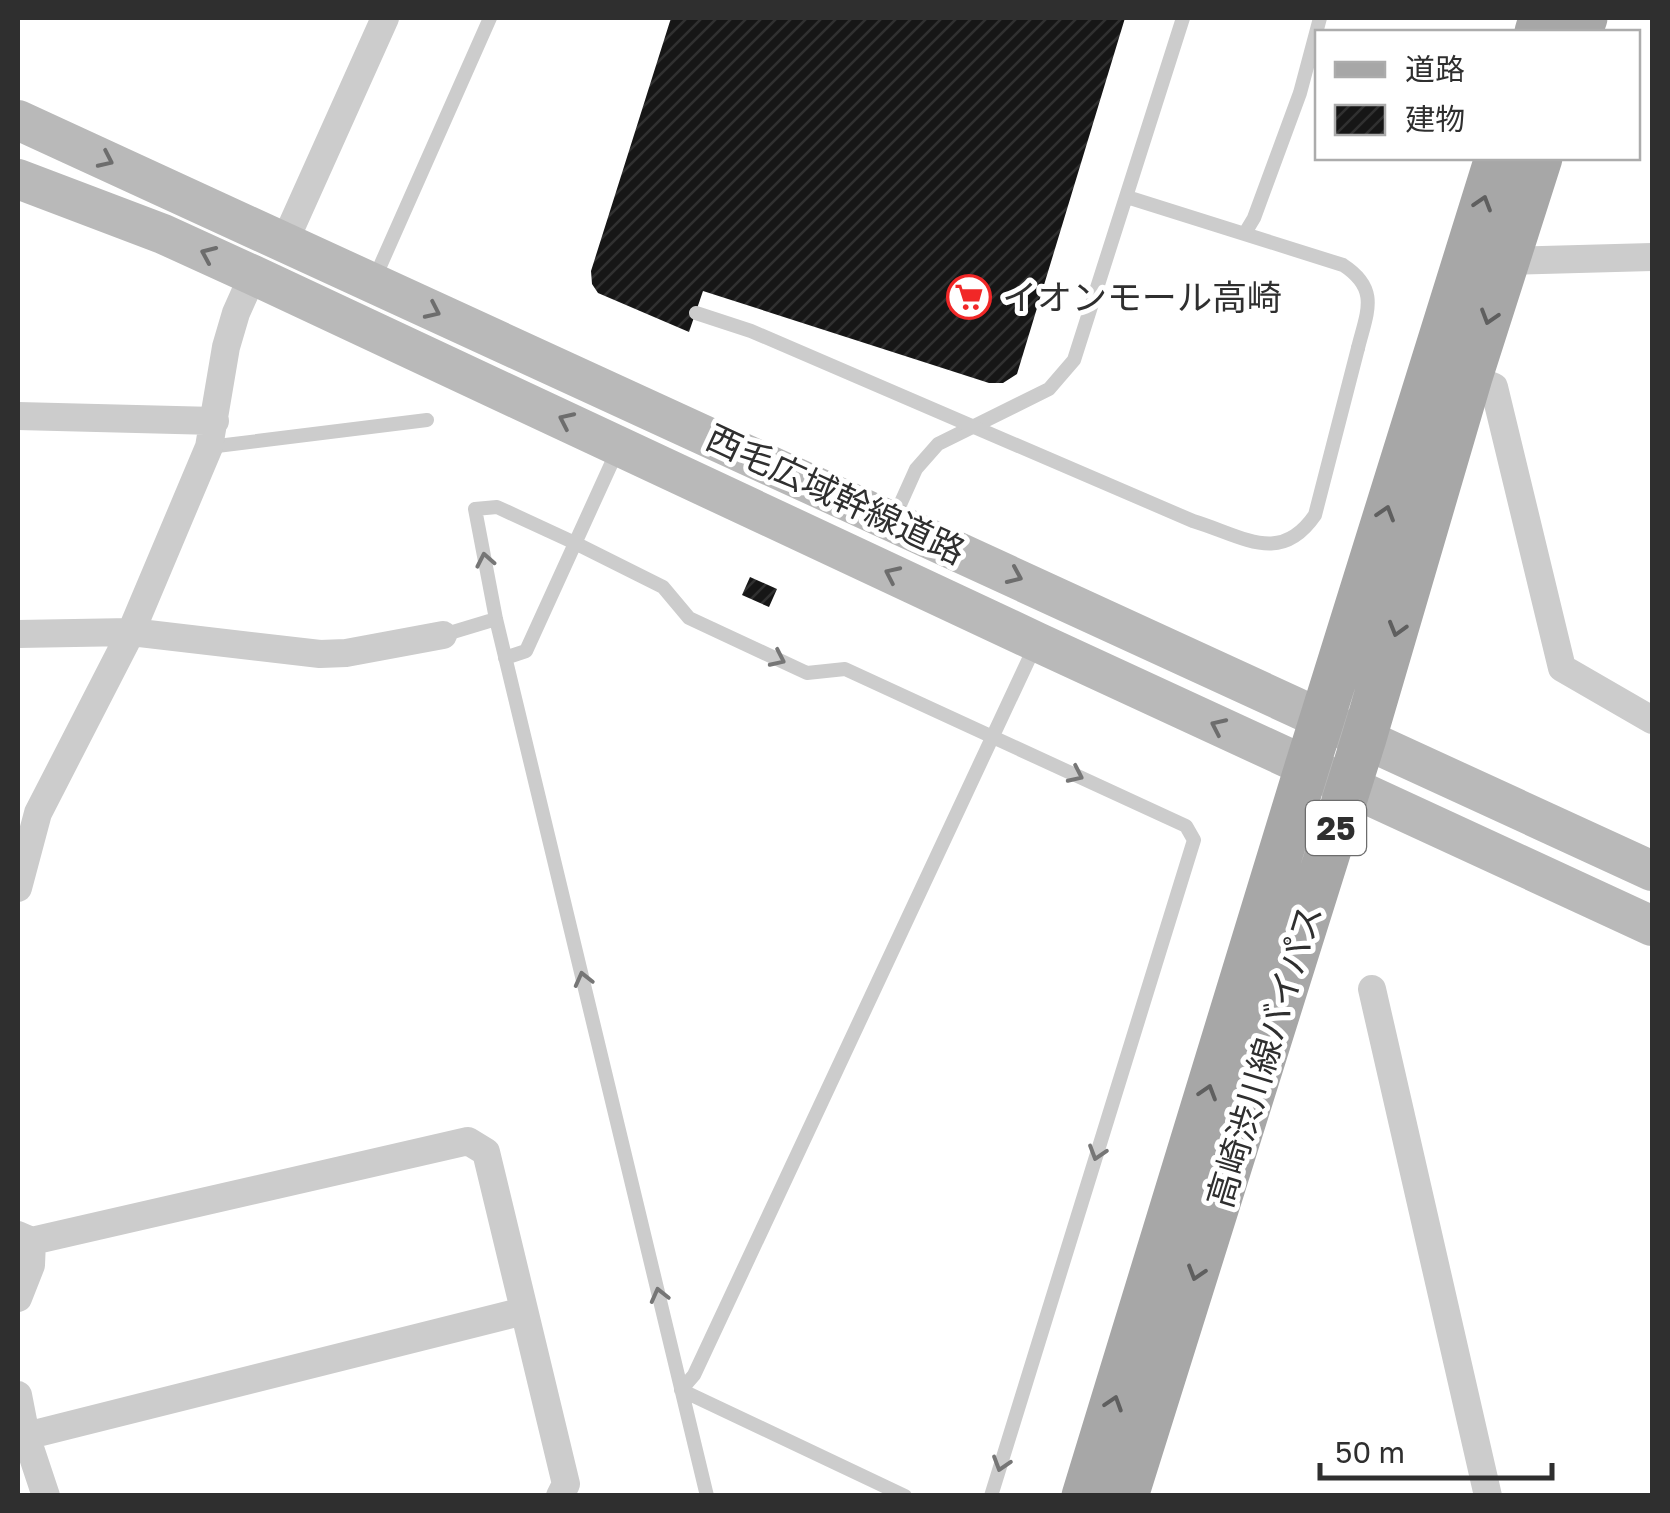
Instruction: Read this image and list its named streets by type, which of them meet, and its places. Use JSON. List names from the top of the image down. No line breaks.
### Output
{"streets":{"main road":["25","高崎渋川線バイパス"],"street":["西毛広域幹線道路"]},"crossings":[["西毛広域幹線道路","高崎渋川線バイパス"]],"places":{"supermarket":["イオンモール高崎"]},"legend":["道路","建物"],"scale_bar":"50 m"}
